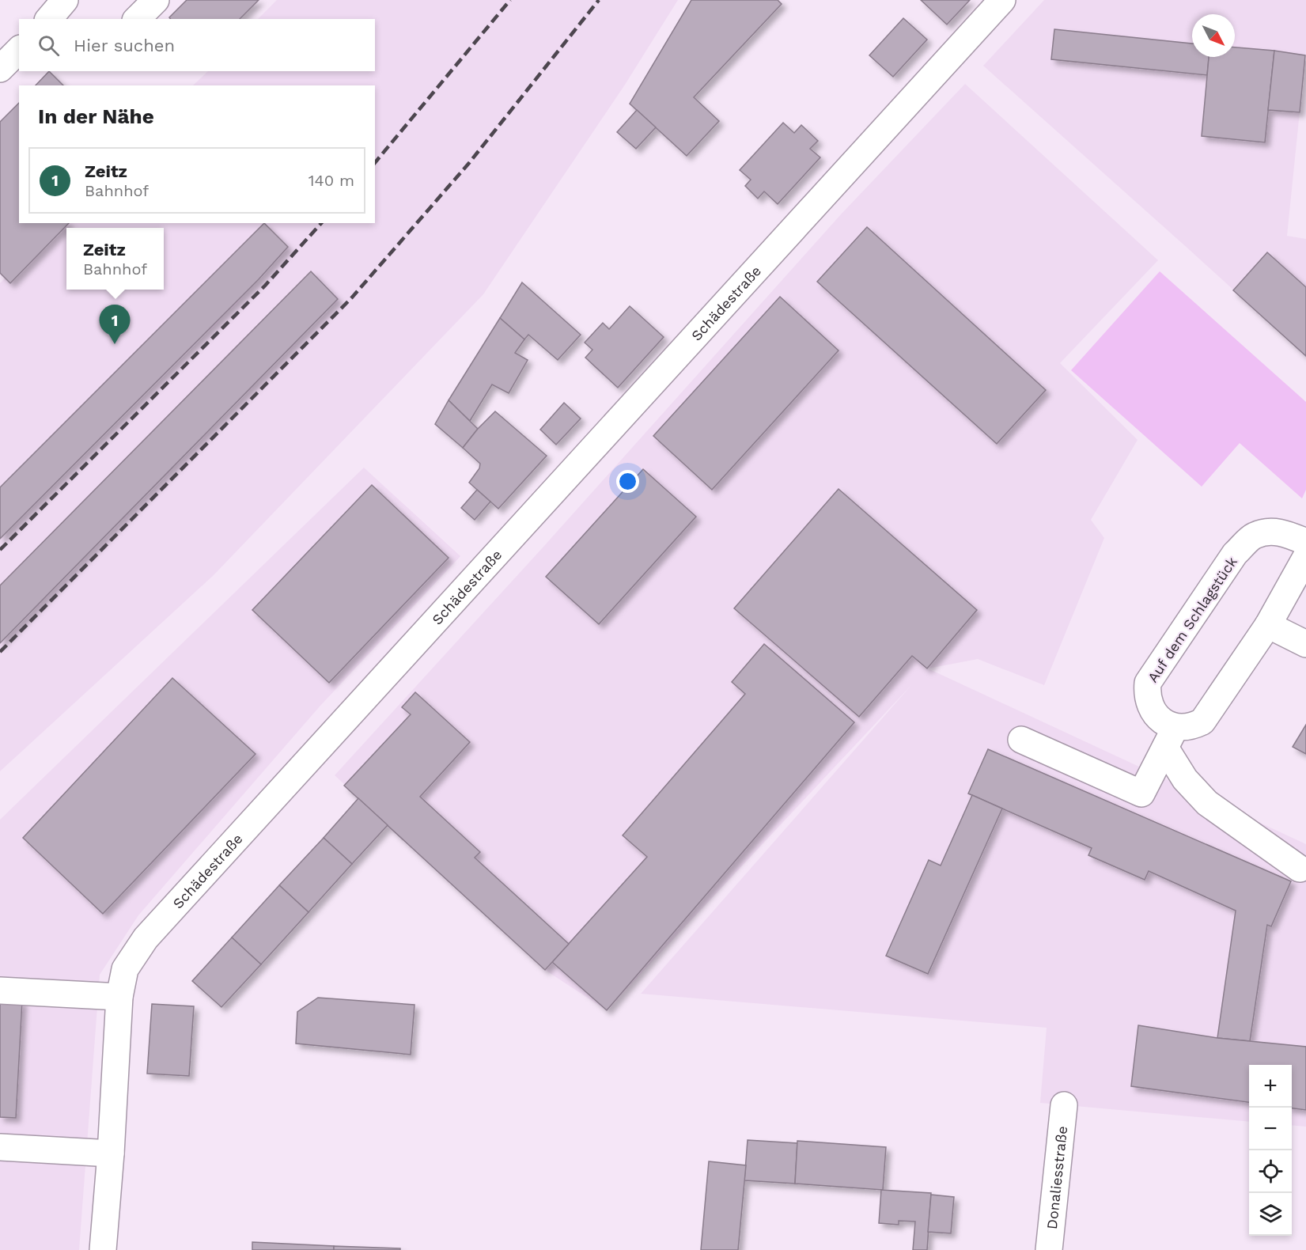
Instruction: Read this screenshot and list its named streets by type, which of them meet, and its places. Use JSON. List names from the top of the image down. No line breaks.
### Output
{"streets":{"street":["Schädestraße","Auf dem Schlagstück","Donaliesstraße"]},"north":"bottom right","page":{"search":"Hier suchen","heading":"In der Nähe","list":[{"mark":"1","name":"Zeitz","note":"Bahnhof","value":"140 m"}],"popup":["Zeitz","Bahnhof"],"pins":"1","map_buttons":["+","−"]}}
